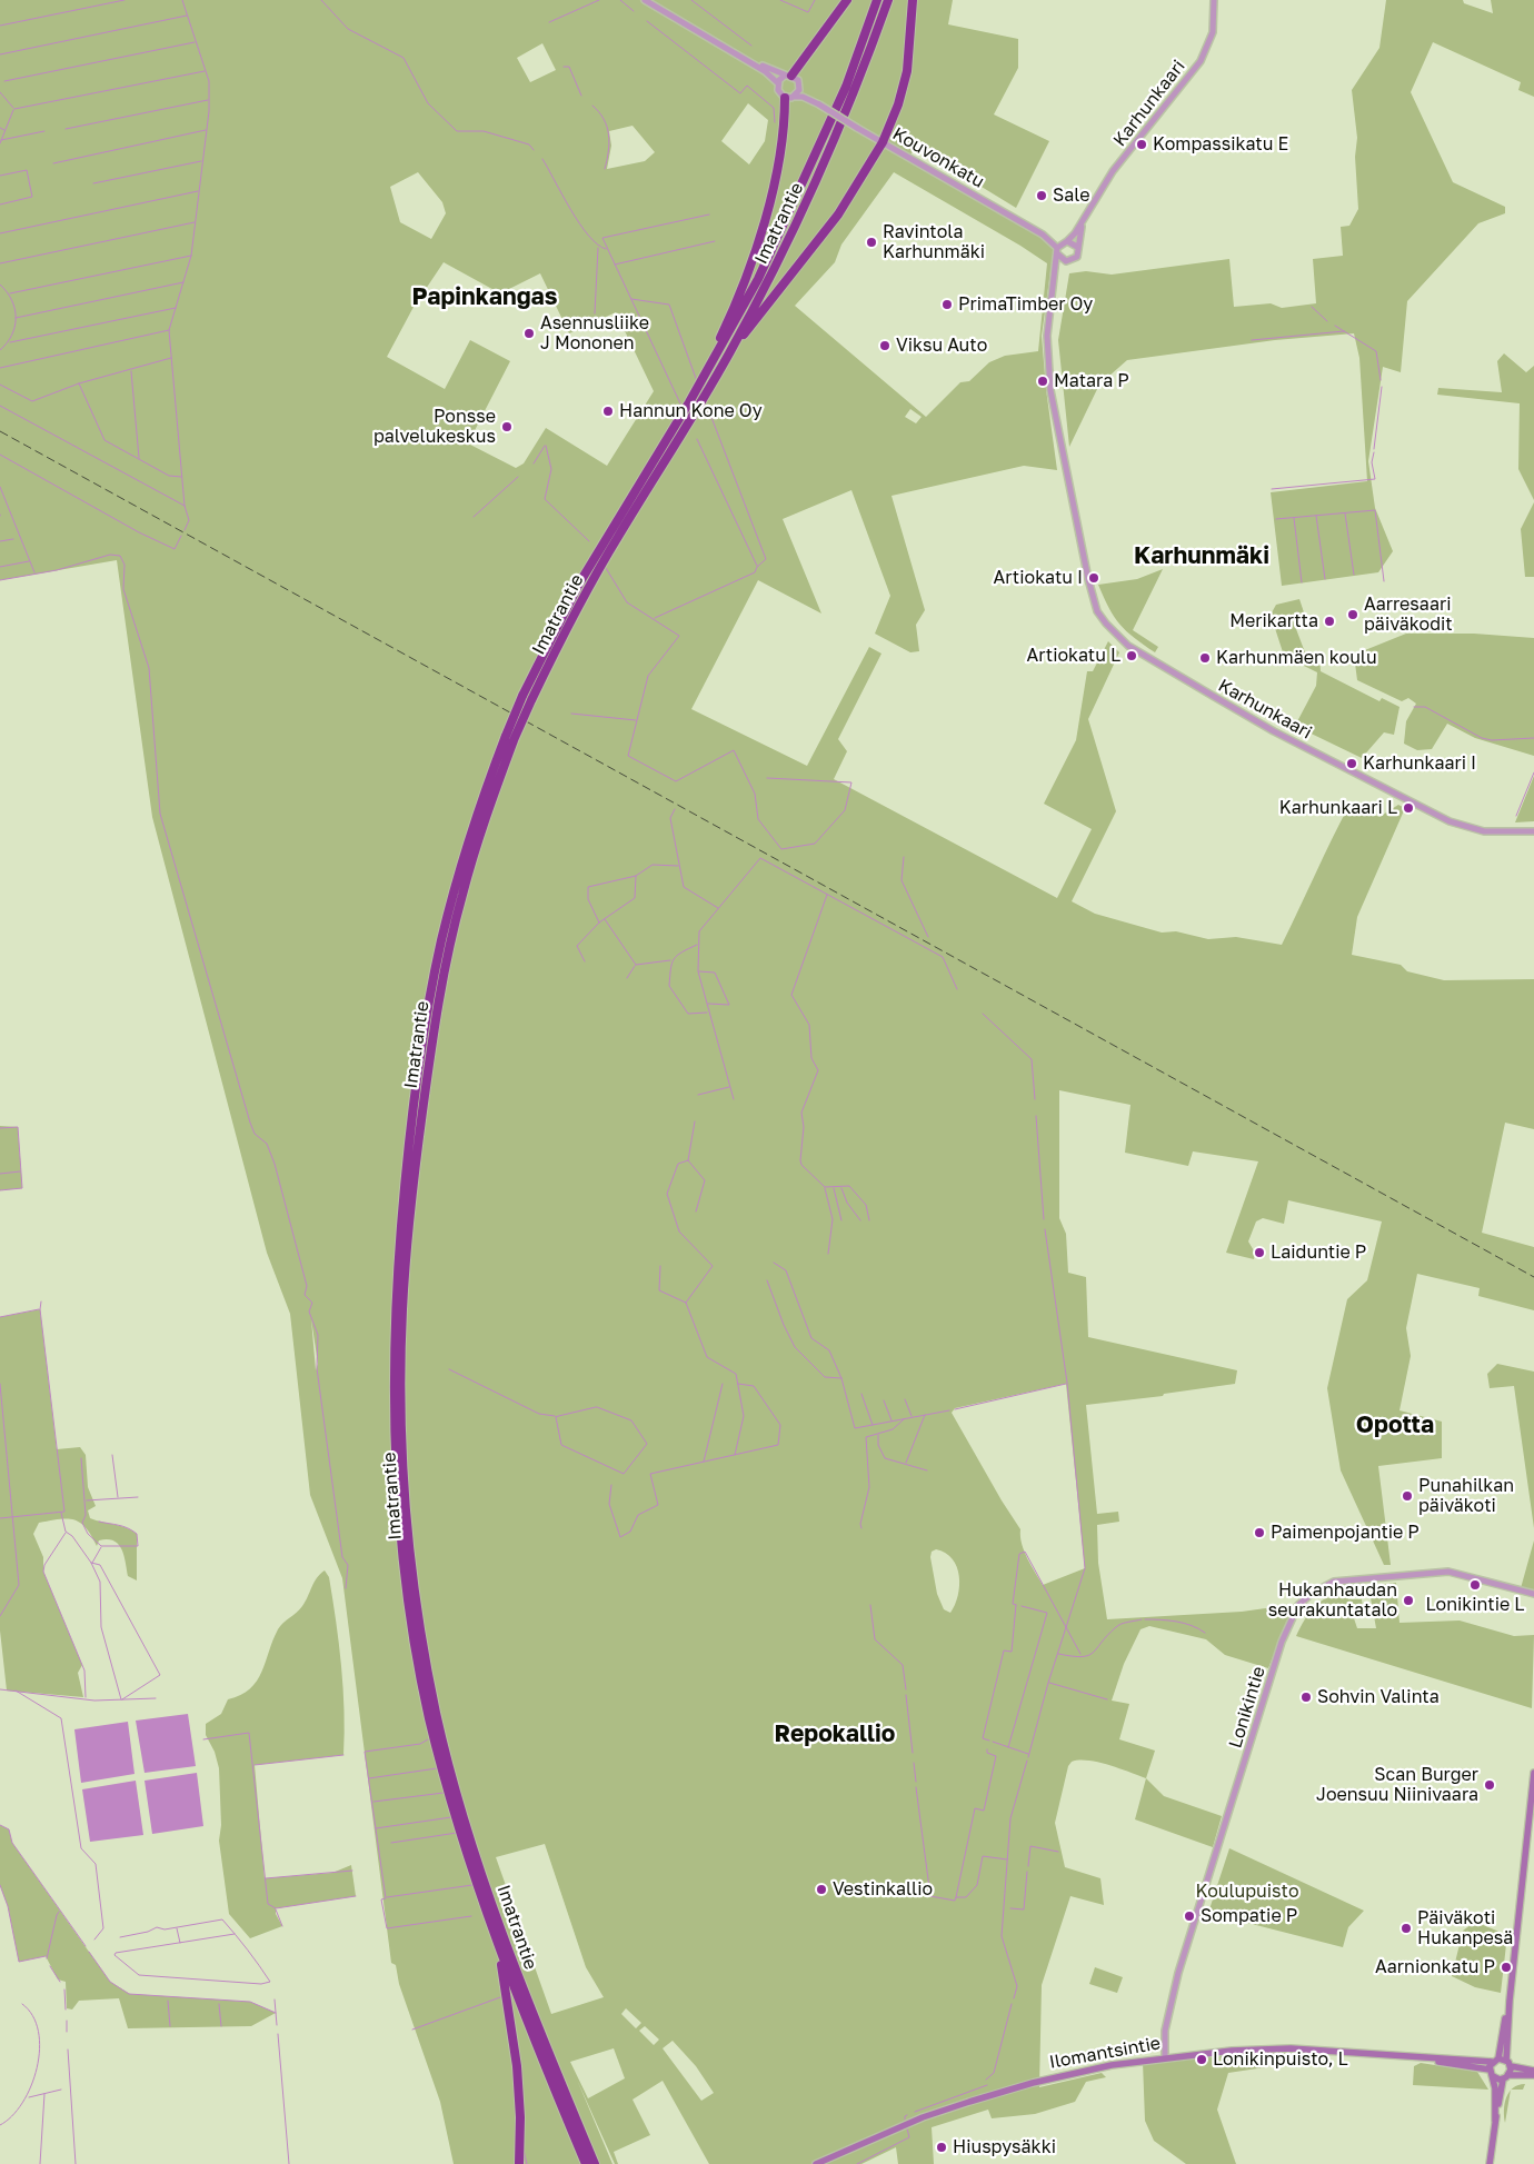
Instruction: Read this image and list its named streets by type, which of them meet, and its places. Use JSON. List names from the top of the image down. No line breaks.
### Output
{"streets":{"highway":["Imatrantie"],"main road":["Ilomantsintie"],"street":["Karhunkaari","Kouvonkatu","Lonikintie"]},"crossings":[["Karhunkaari","Kouvonkatu"],["Lonikintie","Ilomantsintie"]],"districts":["Papinkangas","Karhunmäki","Opotta","Repokallio"],"parks":["Koulupuisto"],"places":["Kompassikatu E","Sale","Ravintola Karhunmäki","PrimaTimber Oy","Asennusliike J Mononen","Viksu Auto","Matara P","Hannun Kone Oy","Ponsse palvelukeskus","Artiokatu I","Aarresaari päiväkodit","Merikartta","Artiokatu L","Karhunmäen koulu","Karhunkaari I","Karhunkaari L","Laiduntie P","Punahilkan päiväkoti","Paimenpojantie P","Lonikintie L","Hukanhaudan seurakuntatalo","Sohvin Valinta","Scan Burger Joensuu Niinivaara","Vestinkallio","Sompatie P","Päiväkoti Hukanpesä","Aarnionkatu P","Lonikinpuisto, L","Hiuspysäkki"]}
